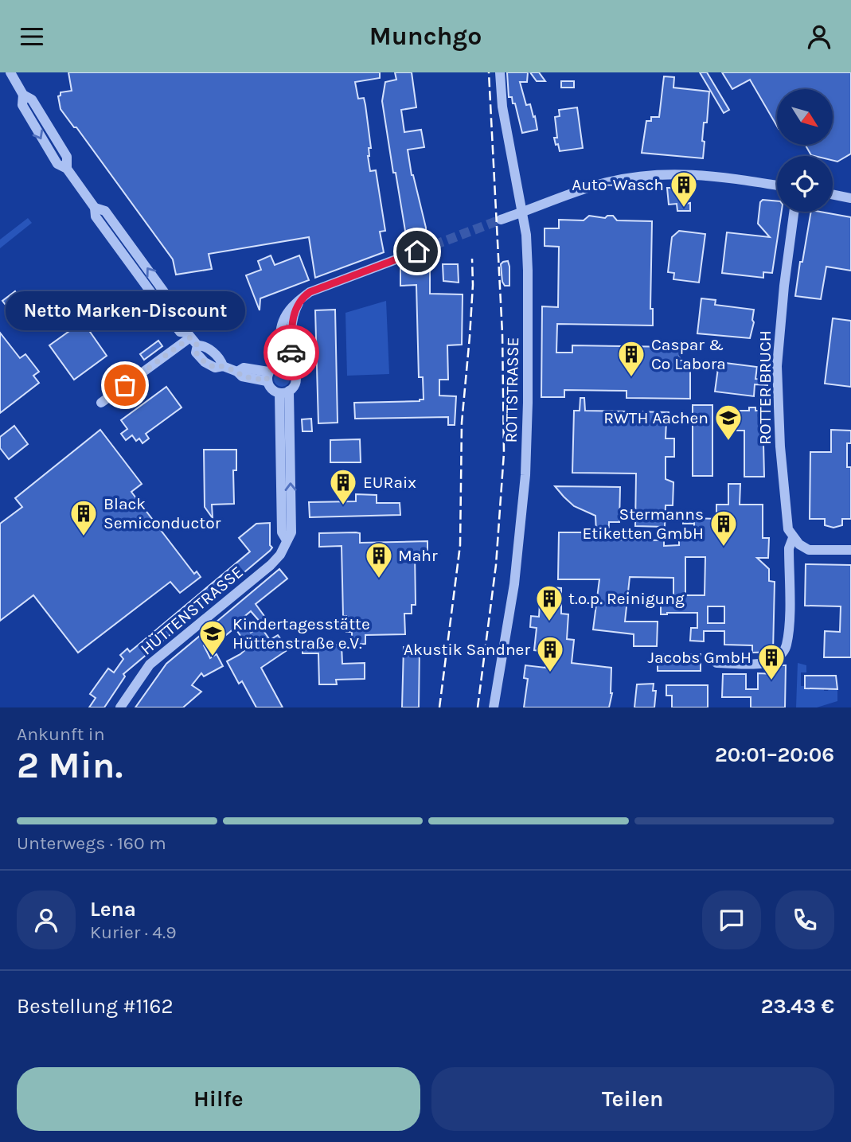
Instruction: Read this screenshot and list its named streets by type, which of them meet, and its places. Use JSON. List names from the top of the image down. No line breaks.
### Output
{"streets":{"street":["ROTTER BRUCH","ROTTSTRASSE","HÜTTENSTRASSE"]},"places":{"building":["Auto-Wasch","Caspar & Co Labora","EURaix","Black Semiconductor","Stermanns Etiketten GmbH","Mahr","t.o.p. Reinigung","Akustik Sandner","Jacobs GmbH"],"other":["Netto Marken-Discount"],"school or university":["RWTH Aachen","Kindertagesstätte Hüttenstraße e.V."]},"north":"bottom right","page":{"header":"Munchgo","bubble":"Netto Marken-Discount","heading":["2 Min.","Ankunft in","20:01–20:06"],"panel":["Lena","Kurier · 4.9","Bestellung #1162","23.43 €"],"bar":"Unterwegs · 160 m","buttons":["Hilfe","Teilen"]}}
